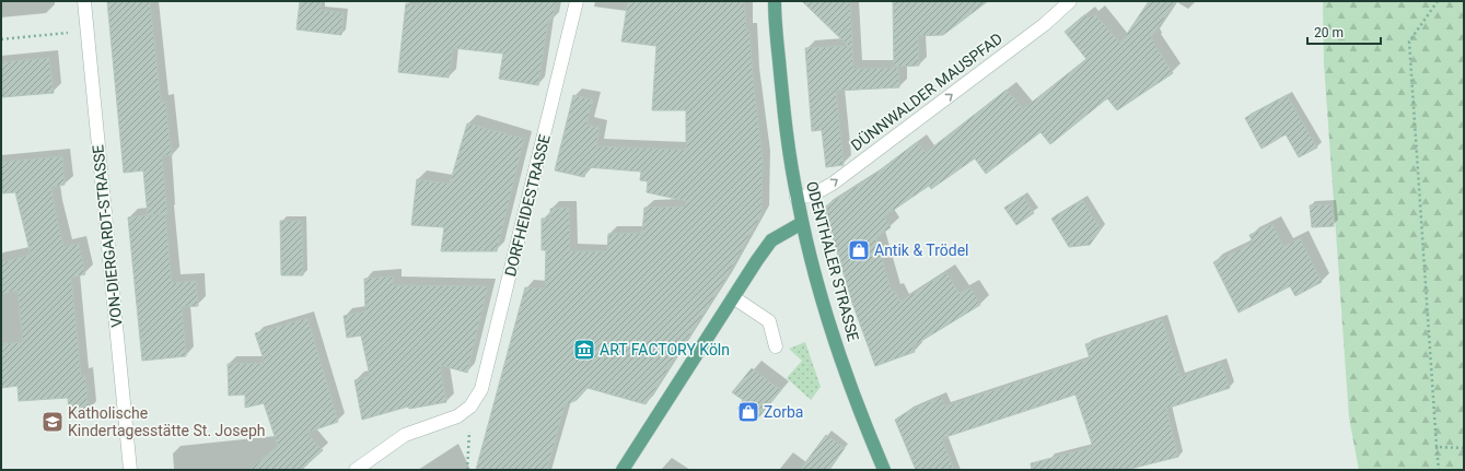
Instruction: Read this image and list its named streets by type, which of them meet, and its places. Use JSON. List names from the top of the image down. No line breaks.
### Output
{"streets":{"main road":["ODENTHALER STRASSE"],"street":["DÜNNWALDER MAUSPFAD","DORFHEIDESTRASSE","VON-DIERGARDT-STRASSE"]},"crossings":[["DÜNNWALDER MAUSPFAD","ODENTHALER STRASSE"]],"one_way":["DÜNNWALDER MAUSPFAD"],"places":{"shop":["Antik & Trödel","Zorba"],"museum":["ART FACTORY Köln"],"school or university":["Katholische Kindertagesstätte St. Joseph"]},"scale_bar":"20 m"}
